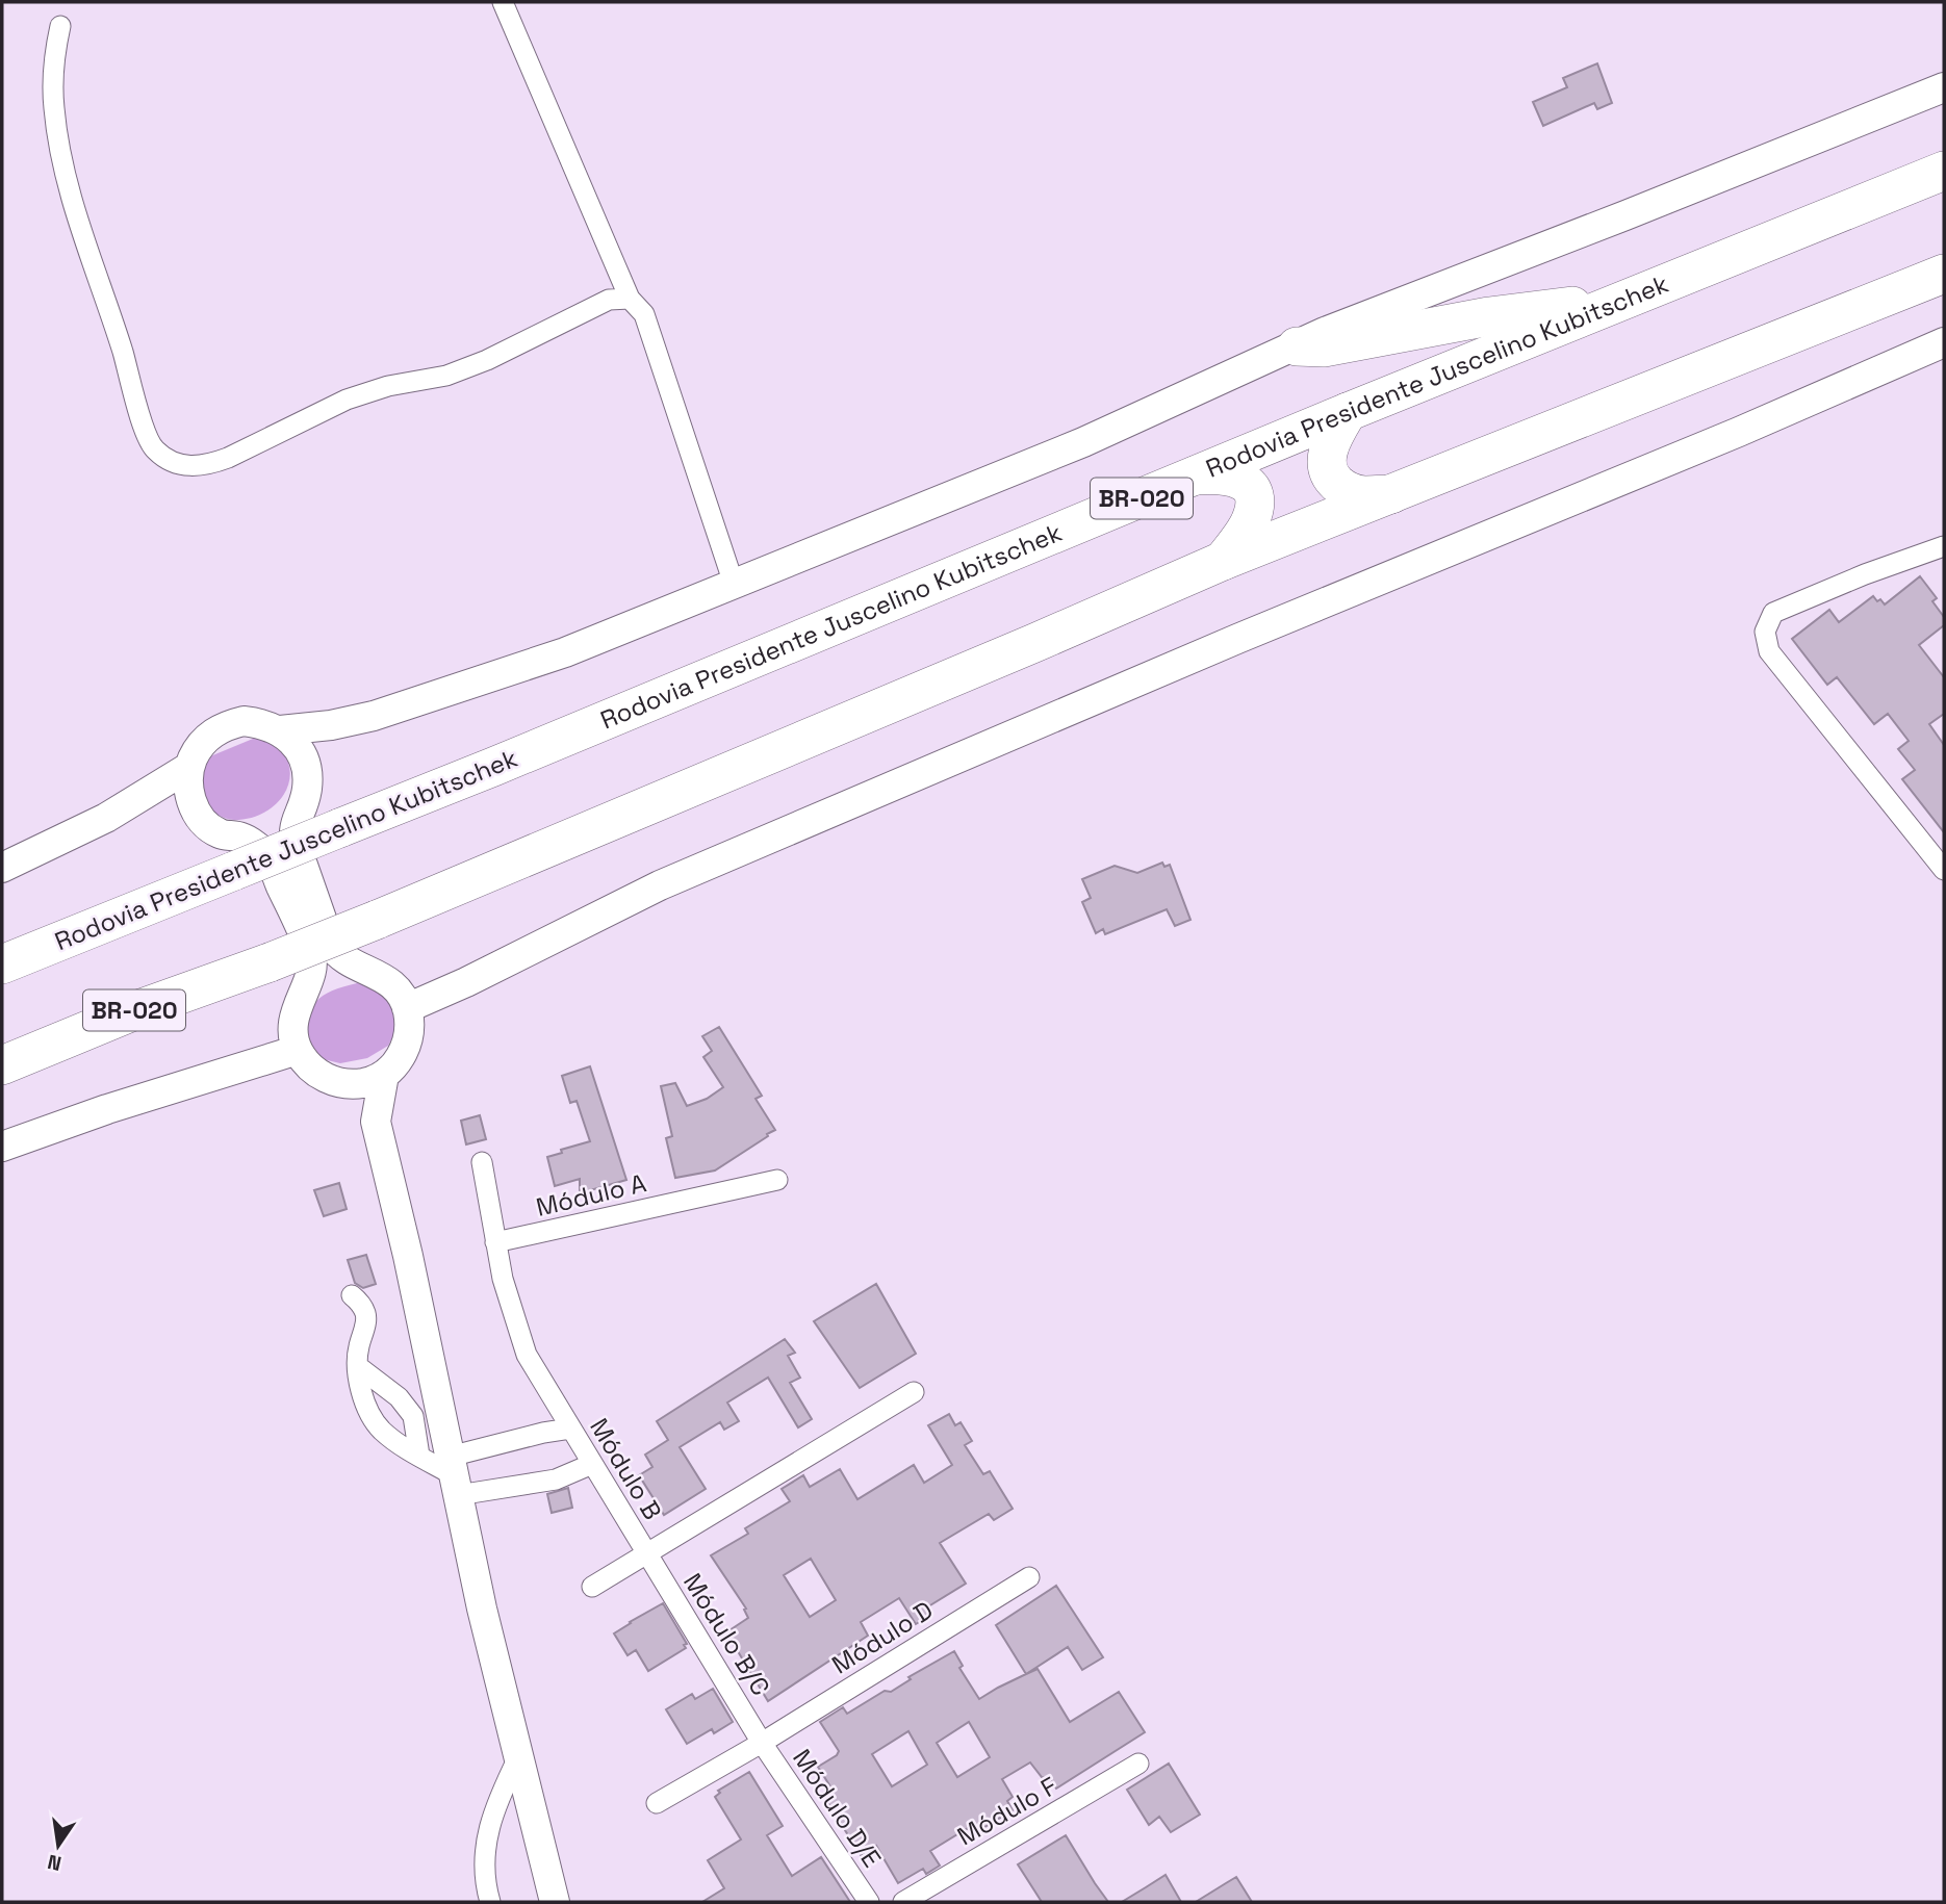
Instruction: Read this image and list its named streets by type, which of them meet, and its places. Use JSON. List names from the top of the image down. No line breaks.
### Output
{"streets":{"highway":["Rodovia Presidente Juscelino Kubitschek","BR-020"],"street":["Módulo A","Módulo B","Módulo B/C","Módulo D","Módulo D/E","Módulo F"]},"crossings":[["Módulo A","Módulo B"],["Módulo B","Módulo B/C"],["Módulo B/C","Módulo D"],["Módulo B/C","Módulo D/E"],["Módulo D","Módulo D/E"]],"north":"bottom"}
